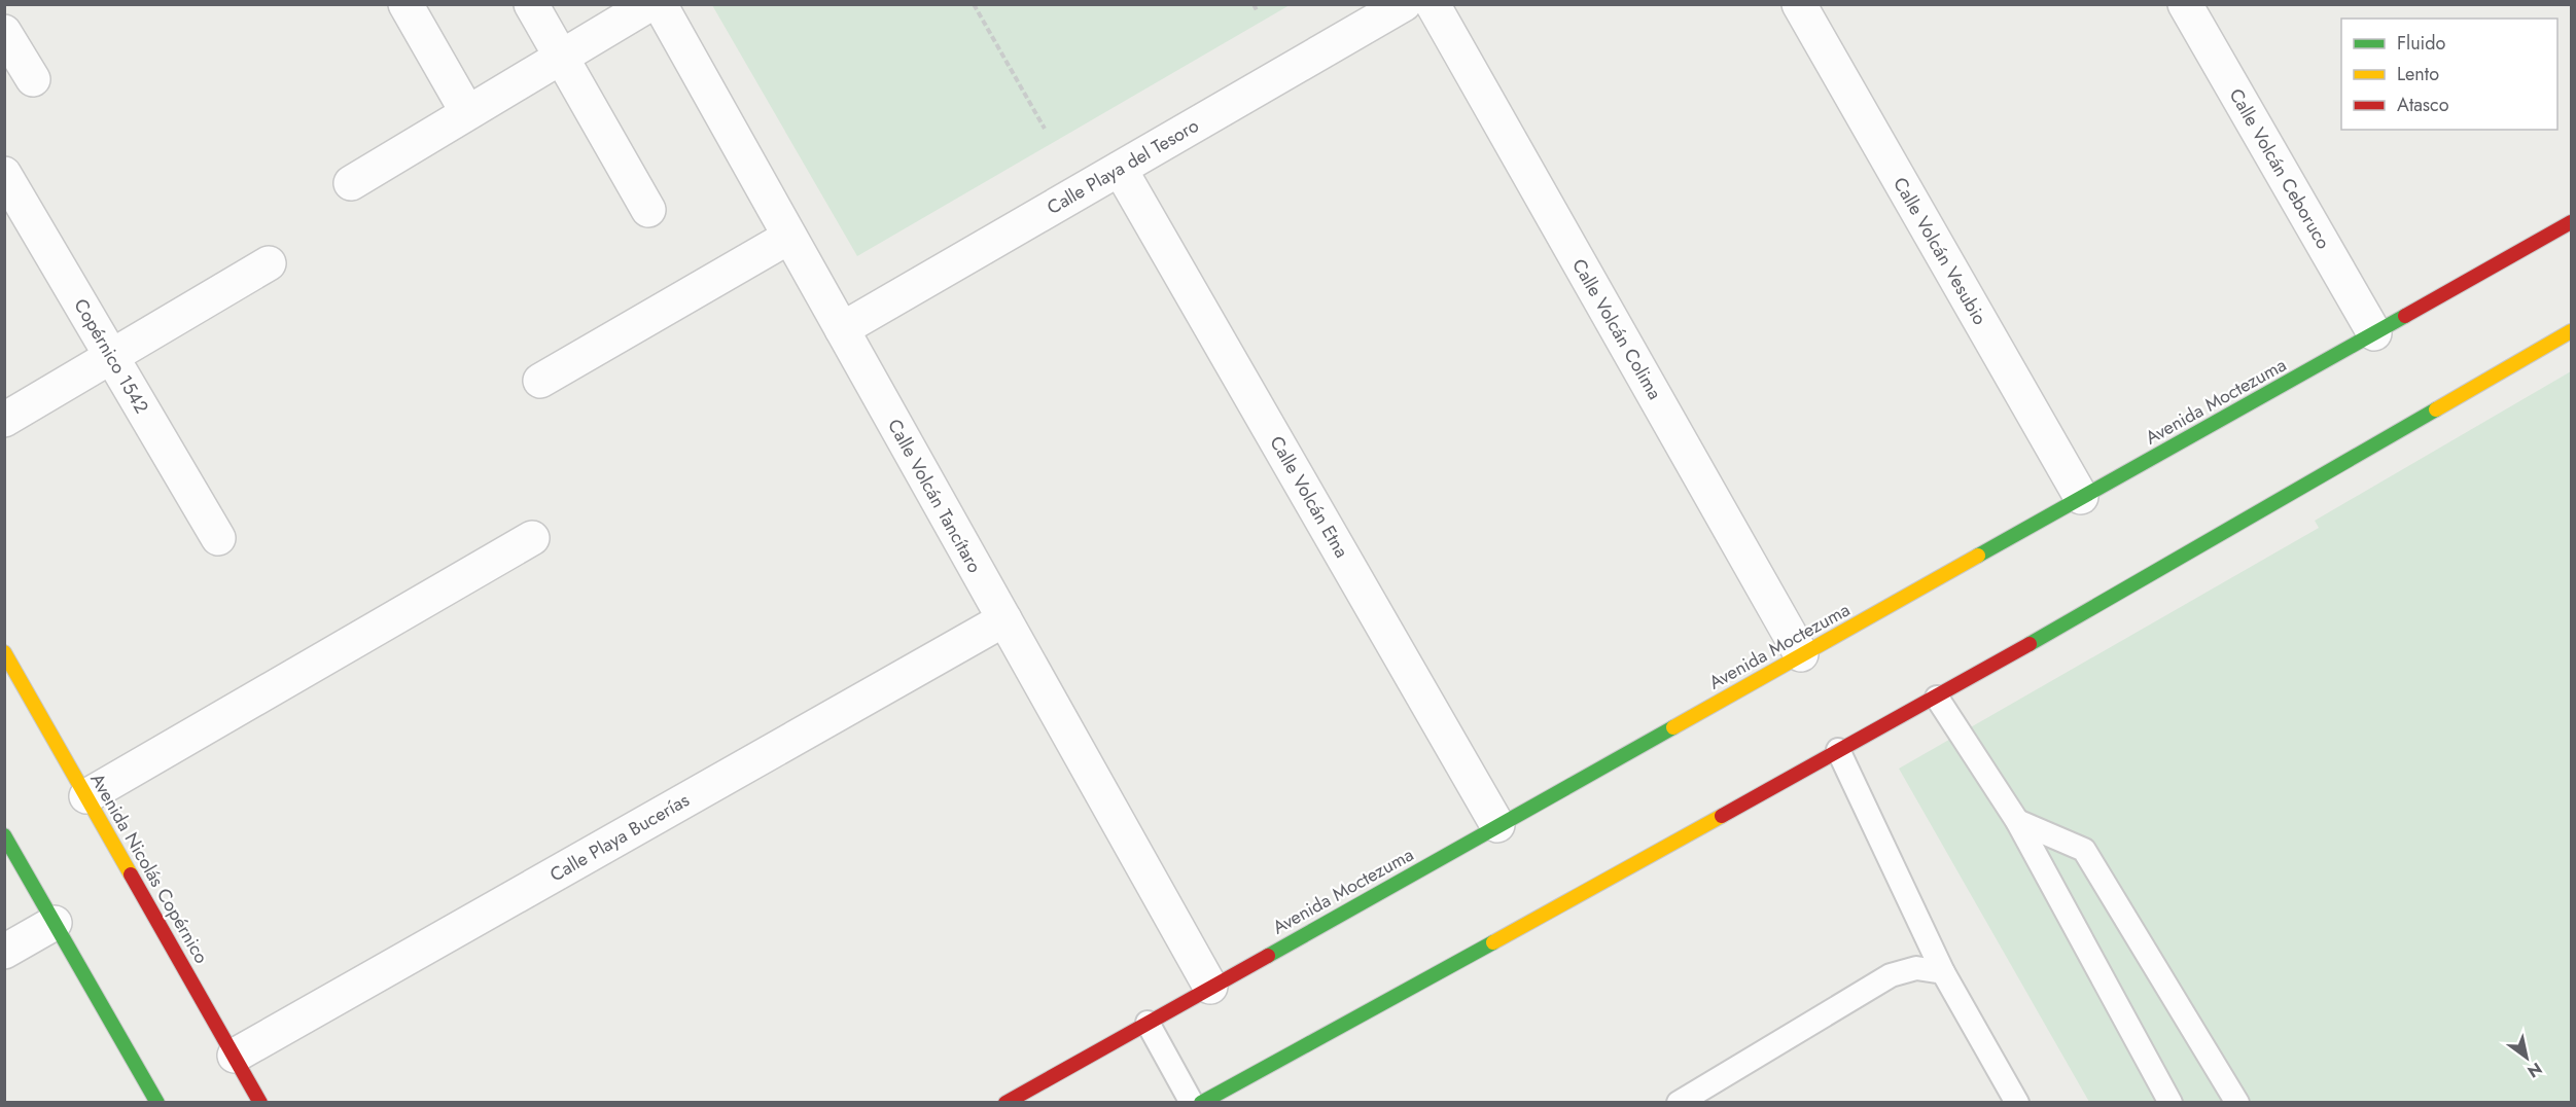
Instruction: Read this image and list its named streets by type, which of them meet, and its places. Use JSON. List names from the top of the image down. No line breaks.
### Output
{"streets":{"street":["Calle Playa del Tesoro","Calle Volcán Ceboruco","Calle Volcán Vesubio","Calle Volcán Colima","Copérnico 1542","Avenida Moctezuma","Calle Volcán Tancítaro","Calle Volcán Etna","Calle Playa Bucerías","Avenida Nicolás Copérnico"]},"crossings":[["Calle Playa del Tesoro","Calle Volcán Tancítaro"],["Calle Playa del Tesoro","Calle Volcán Etna"],["Calle Volcán Ceboruco","Avenida Moctezuma"],["Calle Volcán Vesubio","Avenida Moctezuma"],["Calle Volcán Colima","Avenida Moctezuma"],["Avenida Moctezuma","Calle Volcán Tancítaro"],["Avenida Moctezuma","Calle Volcán Etna"],["Calle Volcán Tancítaro","Calle Playa Bucerías"],["Calle Playa Bucerías","Avenida Nicolás Copérnico"]],"legend":["Fluido","Lento","Atasco"],"north":"bottom right"}
